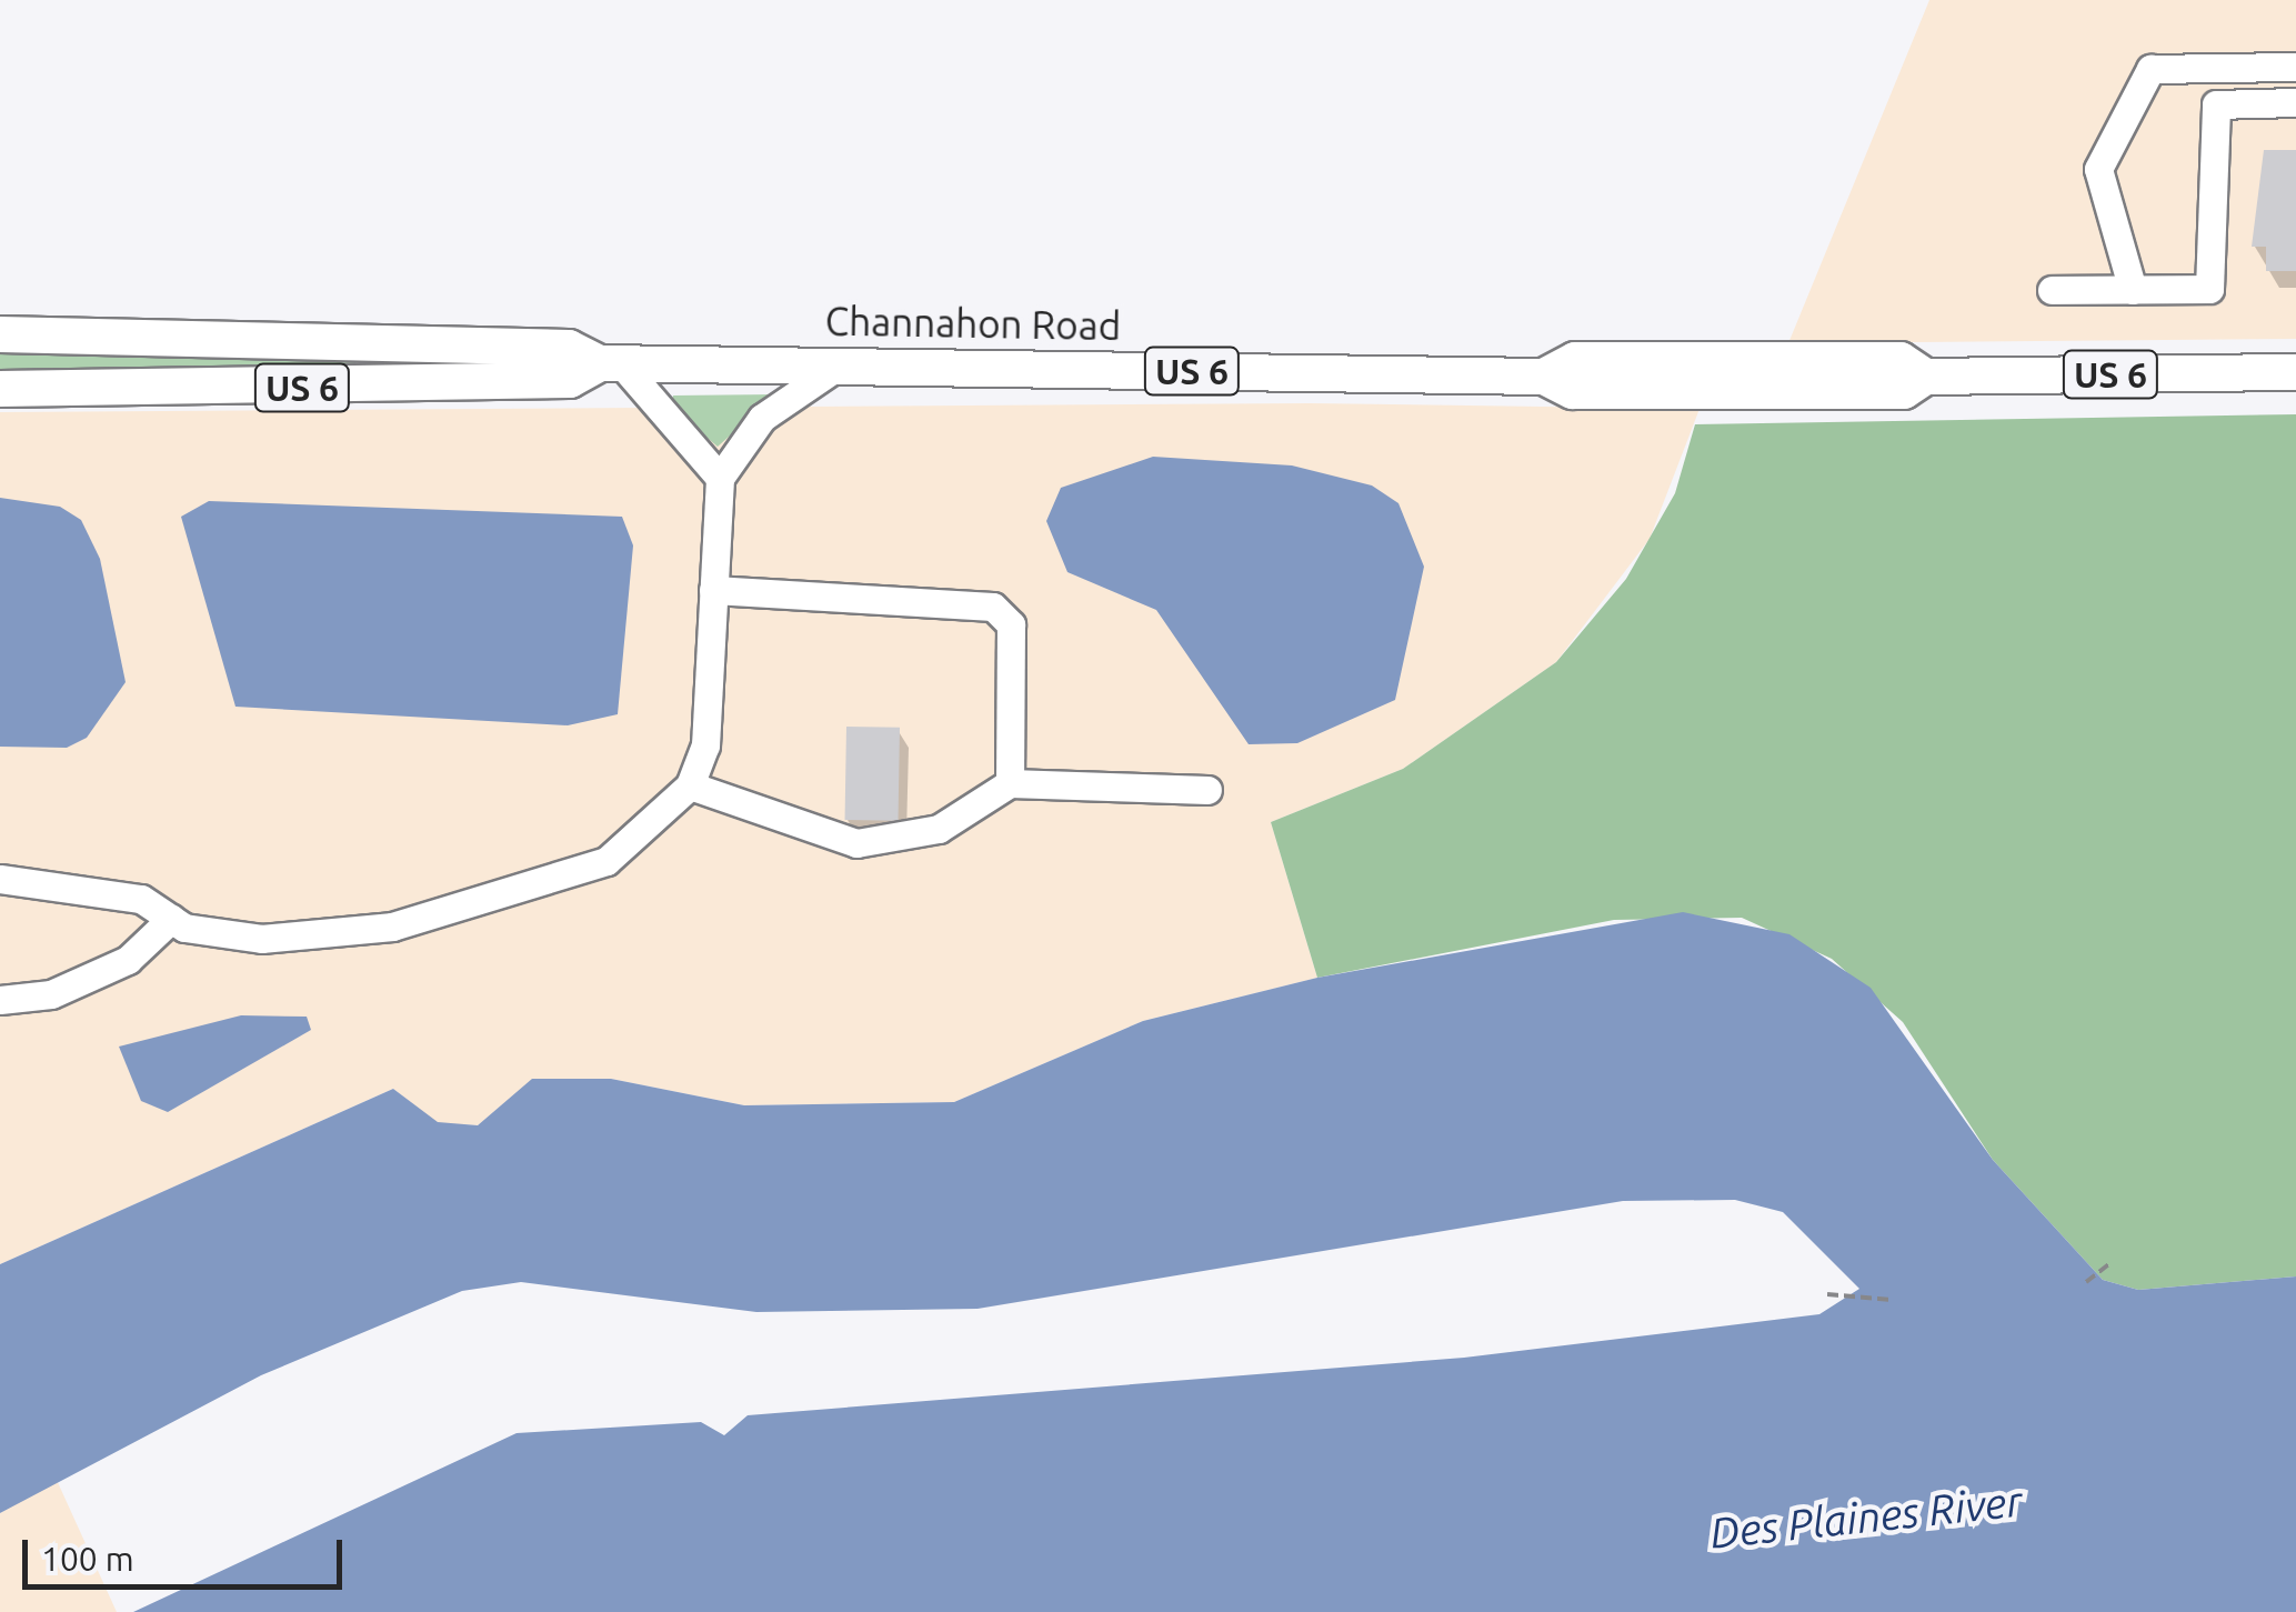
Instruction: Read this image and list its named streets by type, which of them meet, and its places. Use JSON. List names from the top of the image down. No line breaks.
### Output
{"streets":{"main road":["Channahon Road","US 6"]},"water":["Des Plaines River"],"scale_bar":"100 m"}
